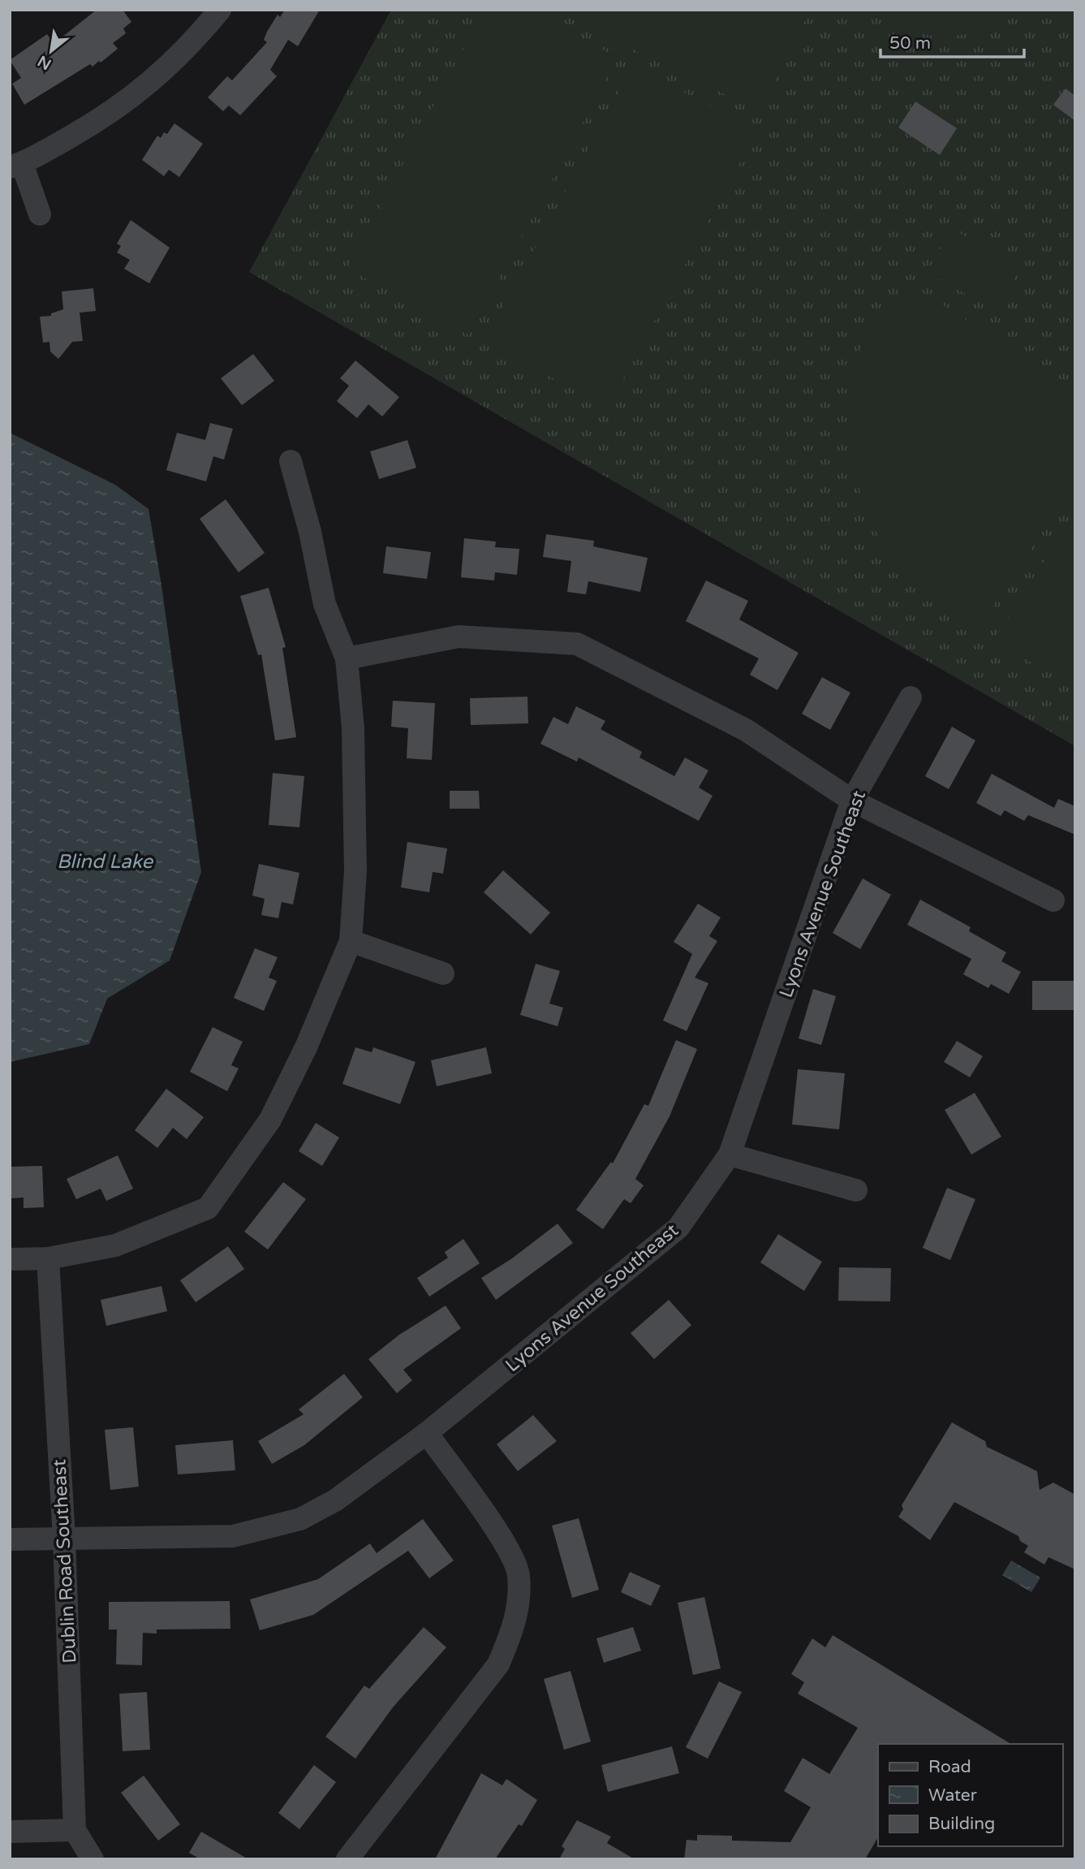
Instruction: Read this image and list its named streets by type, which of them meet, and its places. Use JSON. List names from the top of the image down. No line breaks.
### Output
{"streets":{"street":["Lyons Avenue Southeast","Dublin Road Southeast"]},"crossings":[["Lyons Avenue Southeast","Dublin Road Southeast"]],"water":["Blind Lake"],"legend":["Road","Water","Building"],"scale_bar":"50 m","north":"bottom left"}
